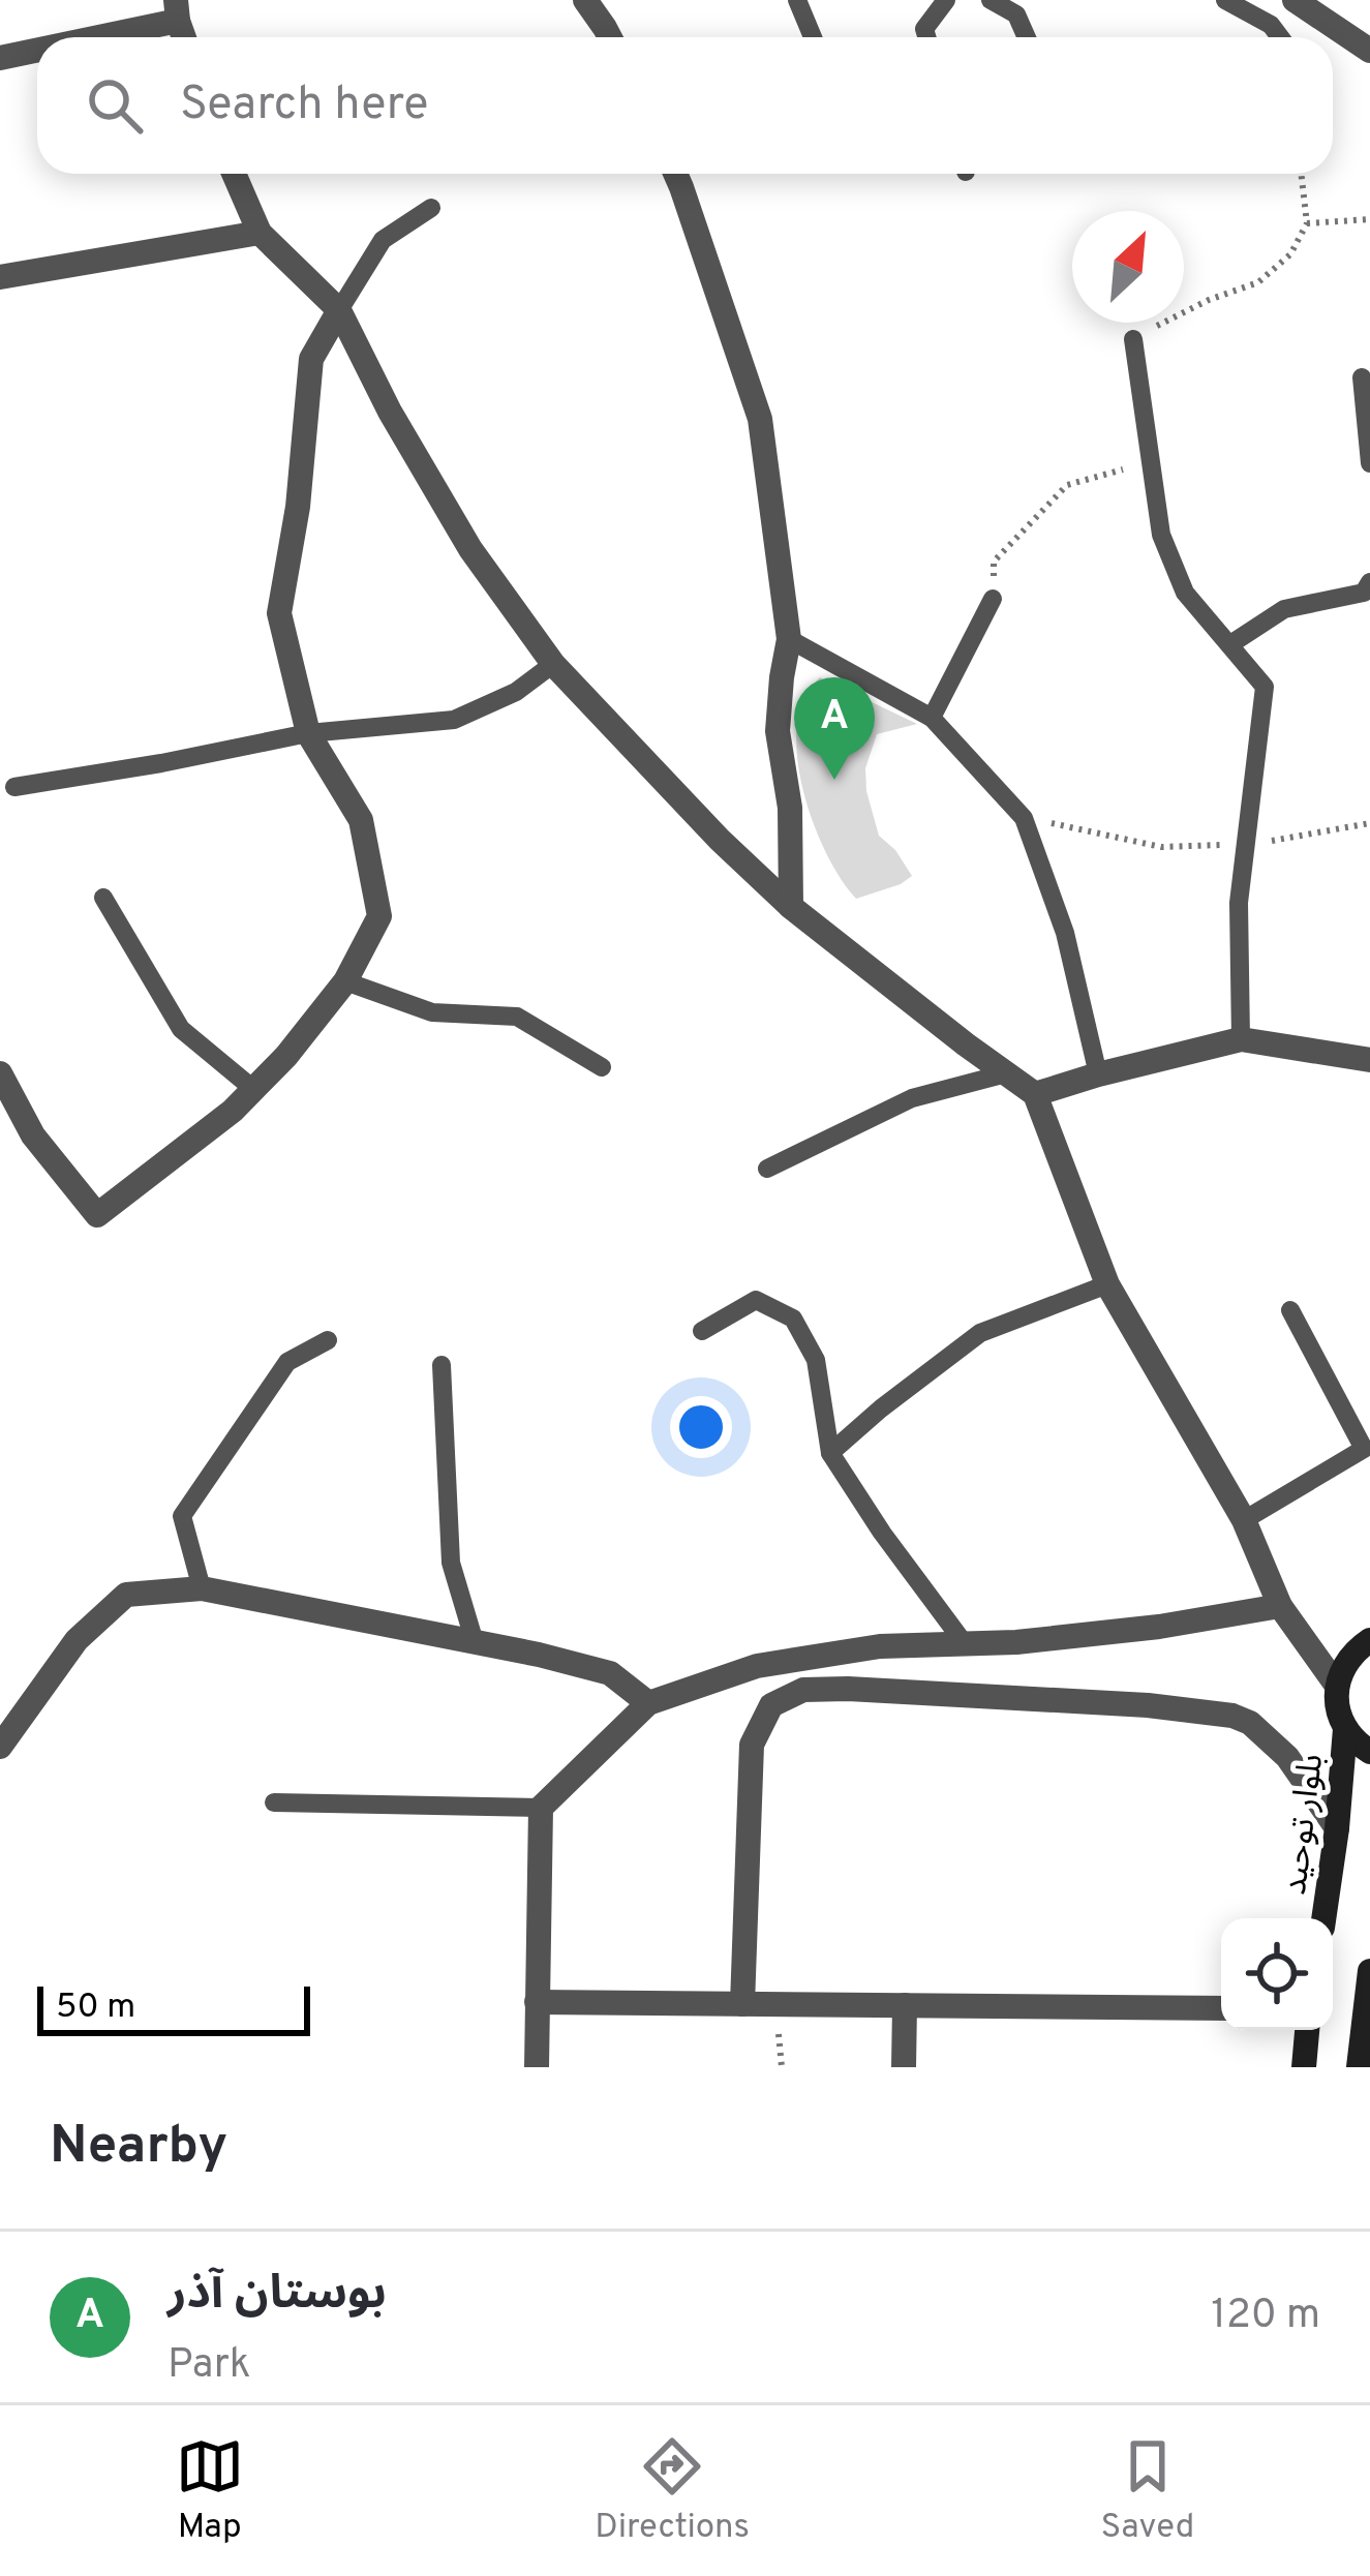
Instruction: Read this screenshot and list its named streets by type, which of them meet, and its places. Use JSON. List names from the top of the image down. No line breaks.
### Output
{"streets":{"main road":["بلوار توحید"]},"scale_bar":"50 m","north":"top right","page":{"search":"Search here","pins":"A","scale":"50 m","heading":"Nearby","list":[{"mark":"A","name":"بوستان آذر","note":"Park","value":"120 m"}],"nav":["Map","Directions","Saved"]}}
